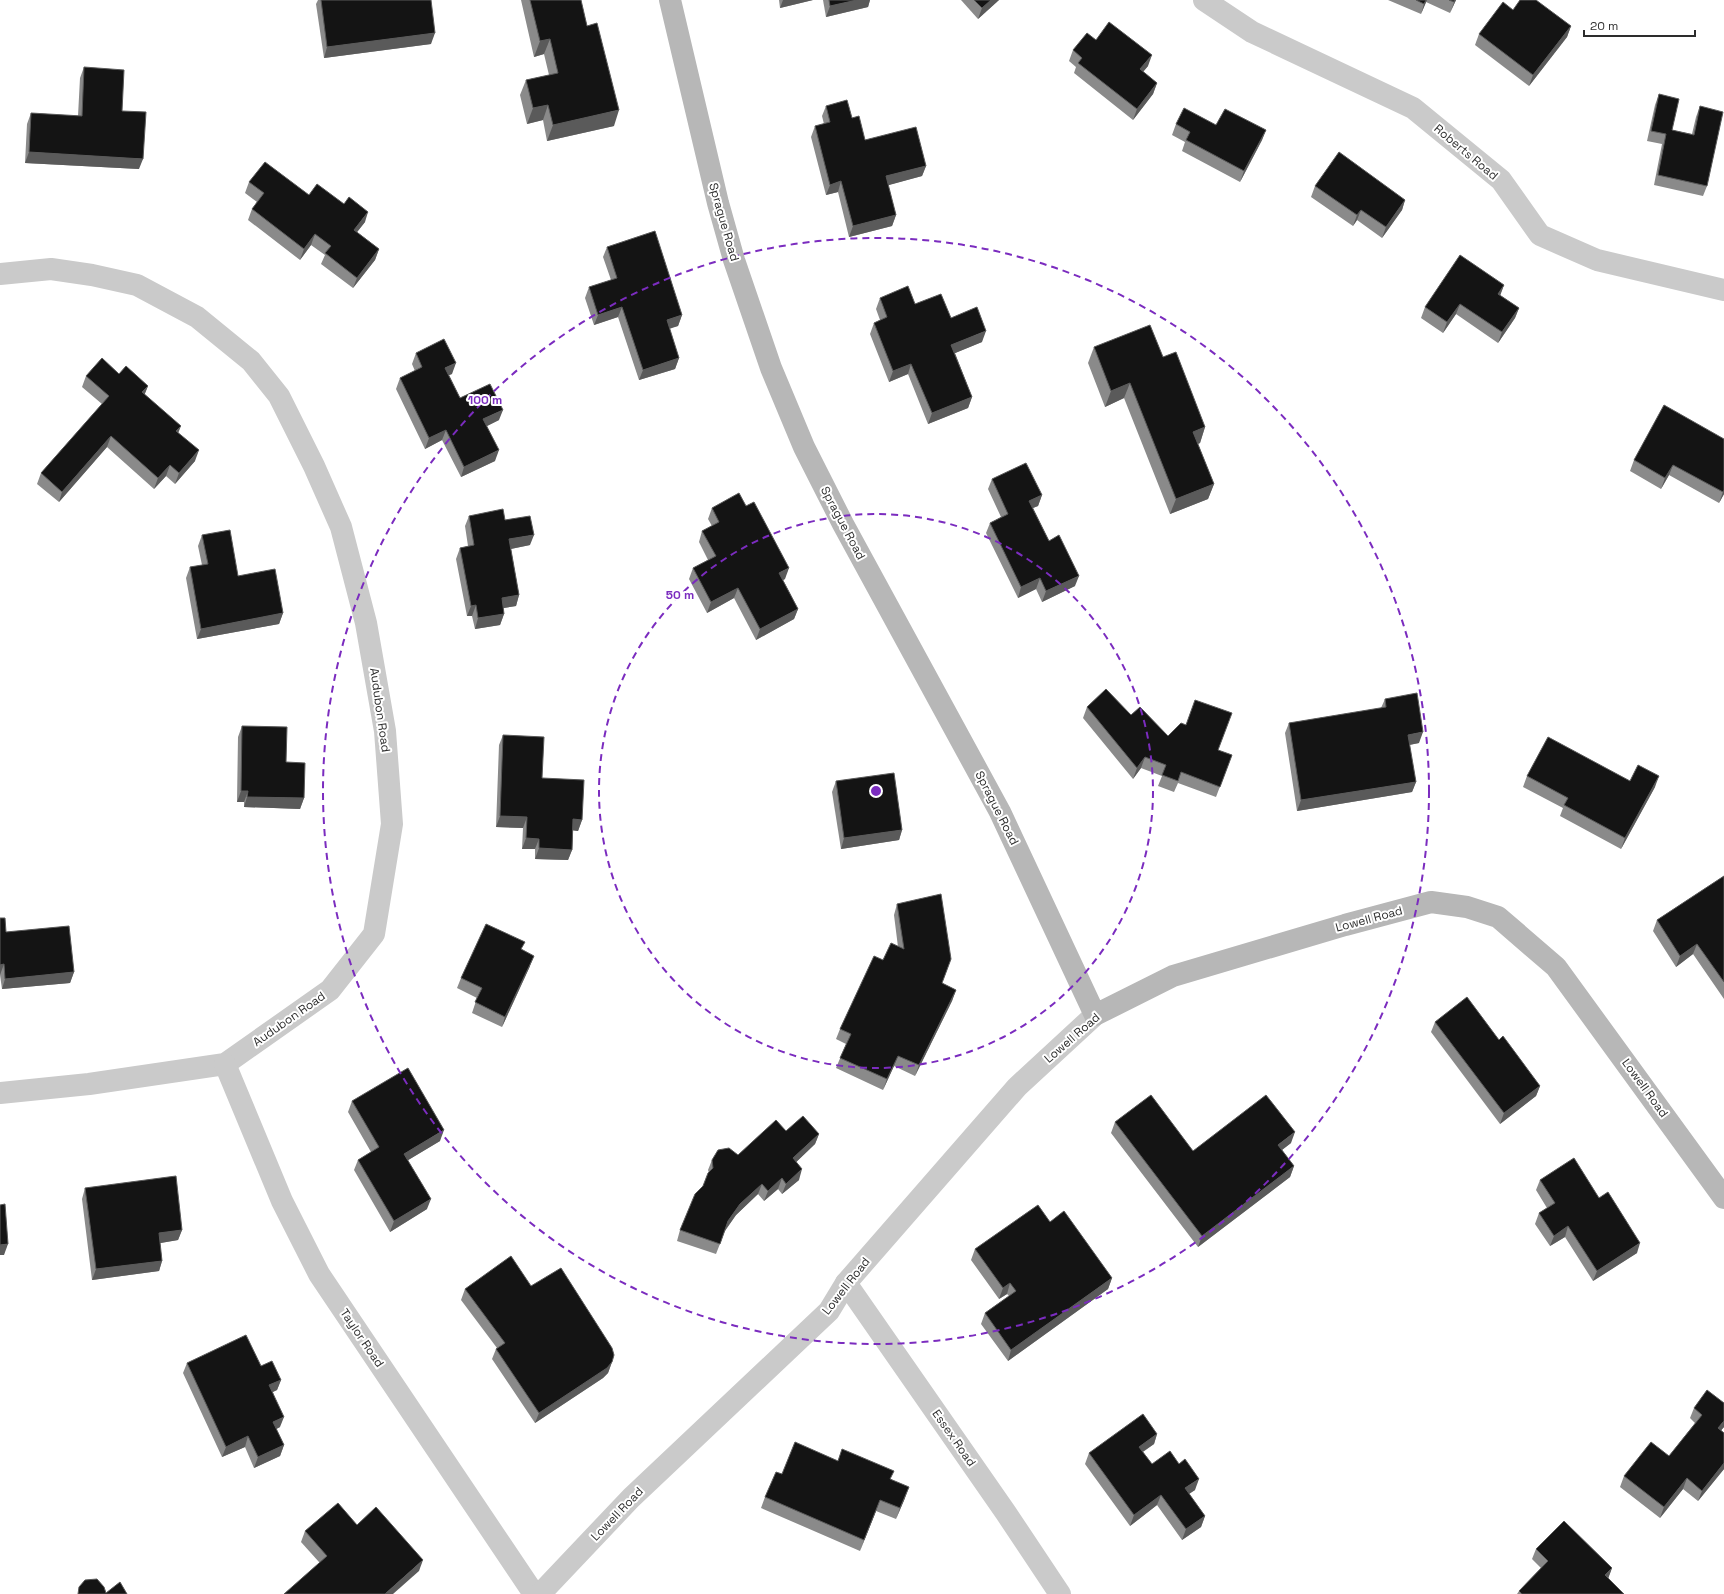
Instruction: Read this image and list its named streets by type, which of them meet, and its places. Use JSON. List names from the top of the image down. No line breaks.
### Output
{"streets":{"street":["Roberts Road","Sprague Road","Audubon Road","Lowell Road","Taylor Road","Essex Road"]},"crossings":[["Sprague Road","Lowell Road"],["Audubon Road","Taylor Road"],["Lowell Road","Essex Road"]],"scale_bar":"20 m","rings":["100 m","50 m"]}
